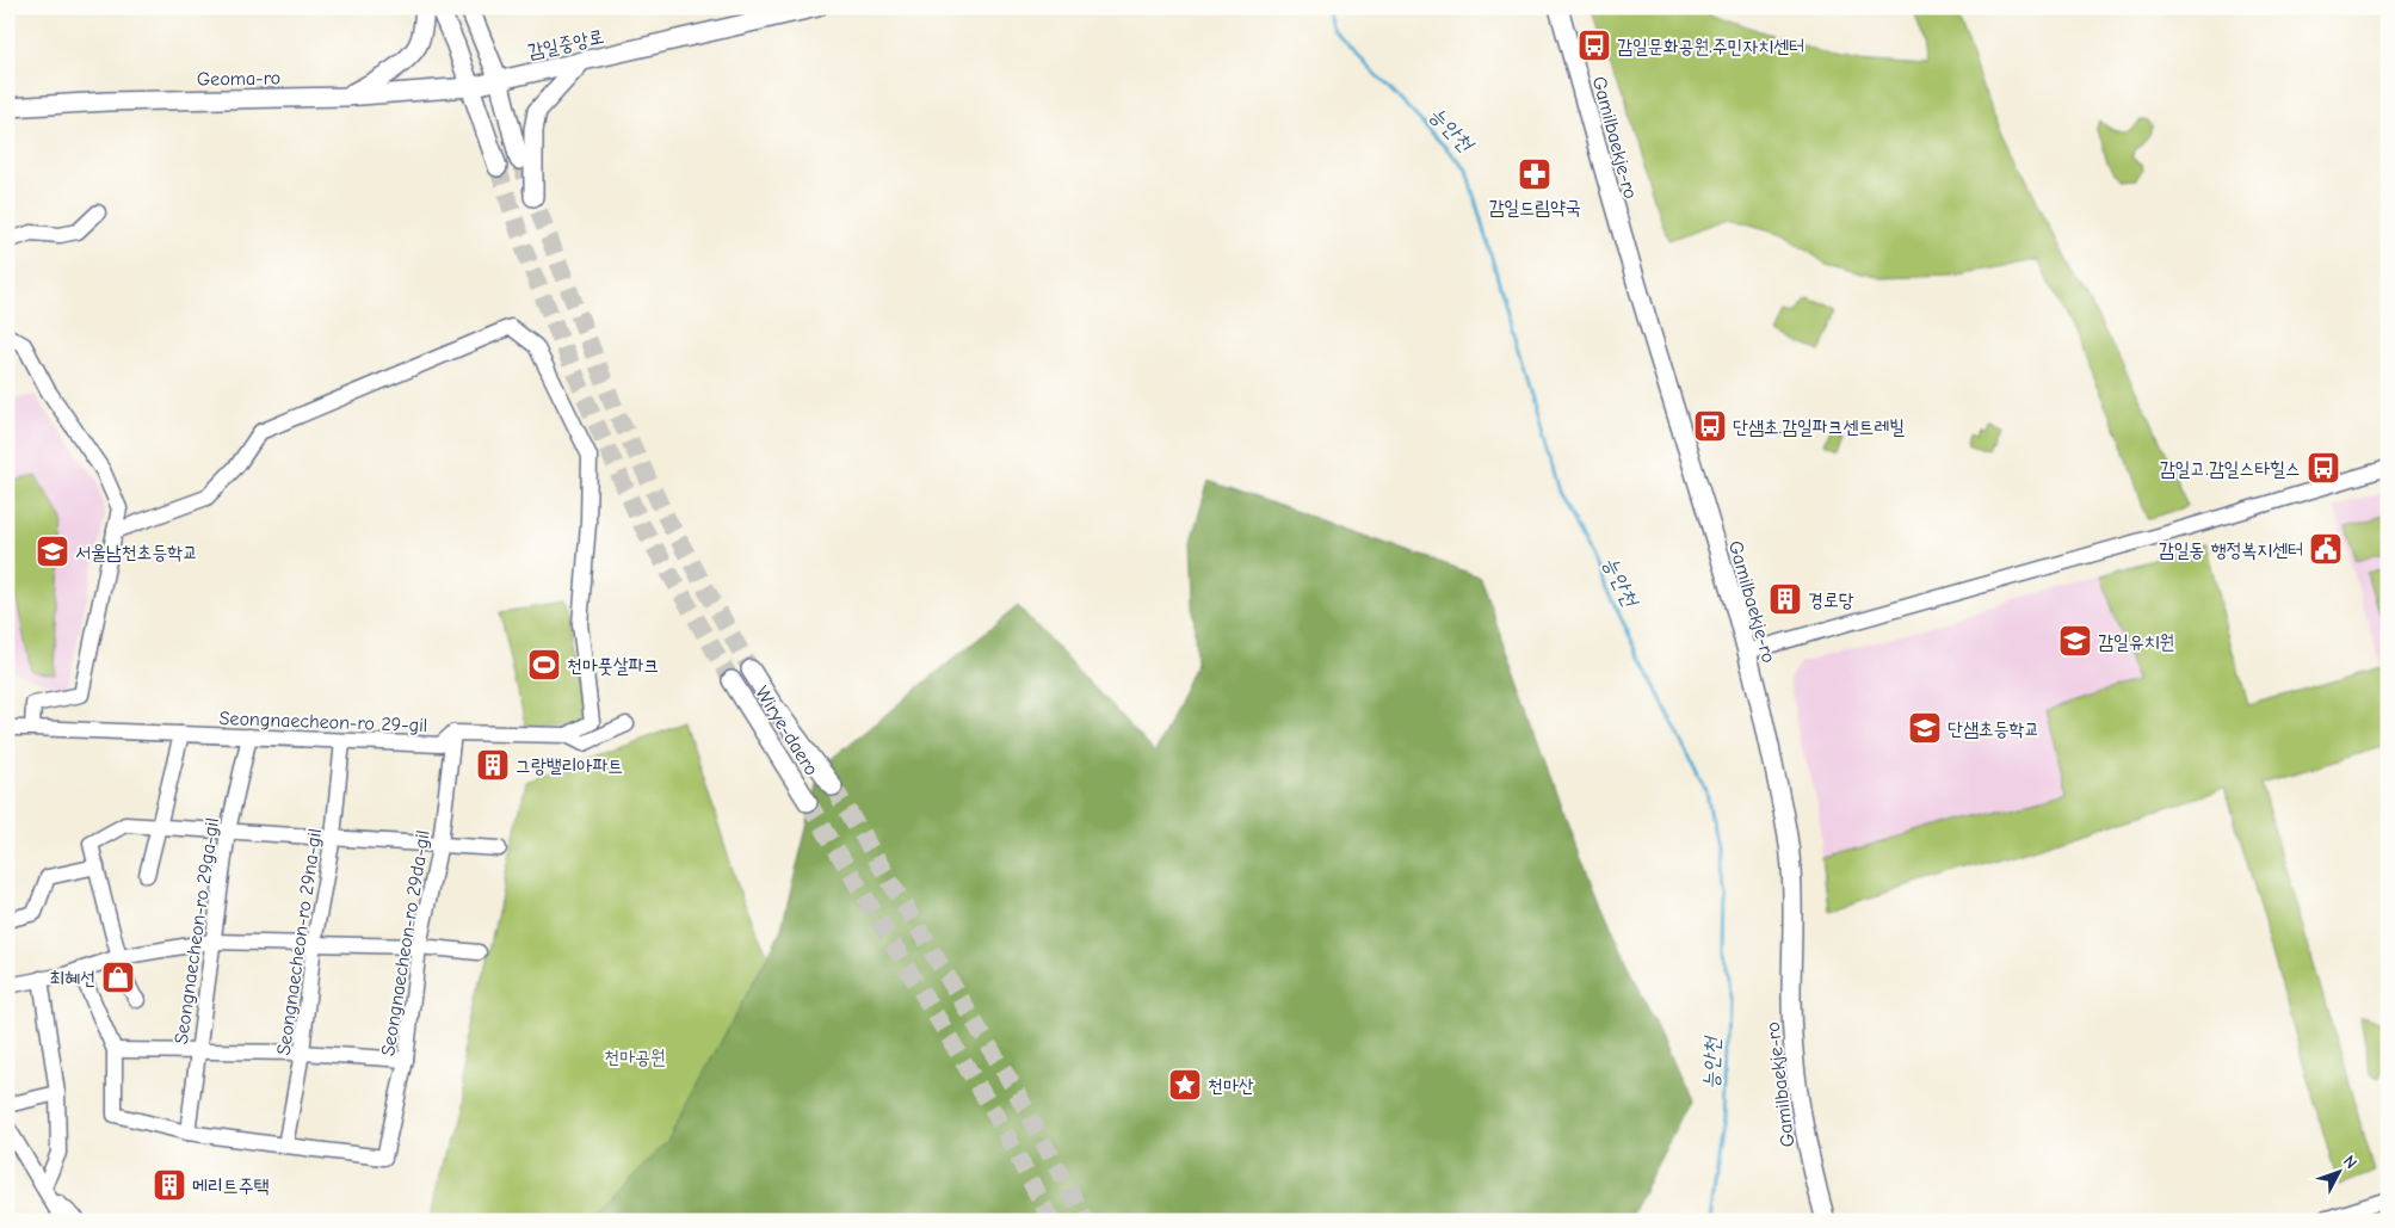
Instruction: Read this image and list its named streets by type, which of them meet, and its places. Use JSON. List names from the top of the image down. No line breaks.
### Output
{"streets":{"main road":["감일중앙로","Geoma-ro","Gamilbaekje-ro","Wirye-daero"],"street":["Seongnaecheon-ro 29-gil","Seongnaecheon-ro 29ga-gil","Seongnaecheon-ro 29na-gil","Seongnaecheon-ro 29da-gil"]},"crossings":[["감일중앙로","Geoma-ro"],["Seongnaecheon-ro 29-gil","Seongnaecheon-ro 29ga-gil"],["Seongnaecheon-ro 29-gil","Seongnaecheon-ro 29na-gil"],["Seongnaecheon-ro 29-gil","Seongnaecheon-ro 29da-gil"],["Seongnaecheon-ro 29na-gil","Seongnaecheon-ro 29da-gil"]],"water":["능안천"],"parks":["천마공원"],"places":{"bus stop":["감일문화공원.주민자치센터","단샘초.감일파크센트레빌","감일고.감일스타힐스"],"pharmacy":["감일드림약국"],"public building":["감일동 행정복지센터"],"school or university":["서울남천초등학교","감일유치원","단샘초등학교"],"building":["경로당","그랑밸리아파트","메리트주택"],"sports":["천마풋살파크"],"shop":["최혜선"],"place":["천마산"]},"north":"top right"}
